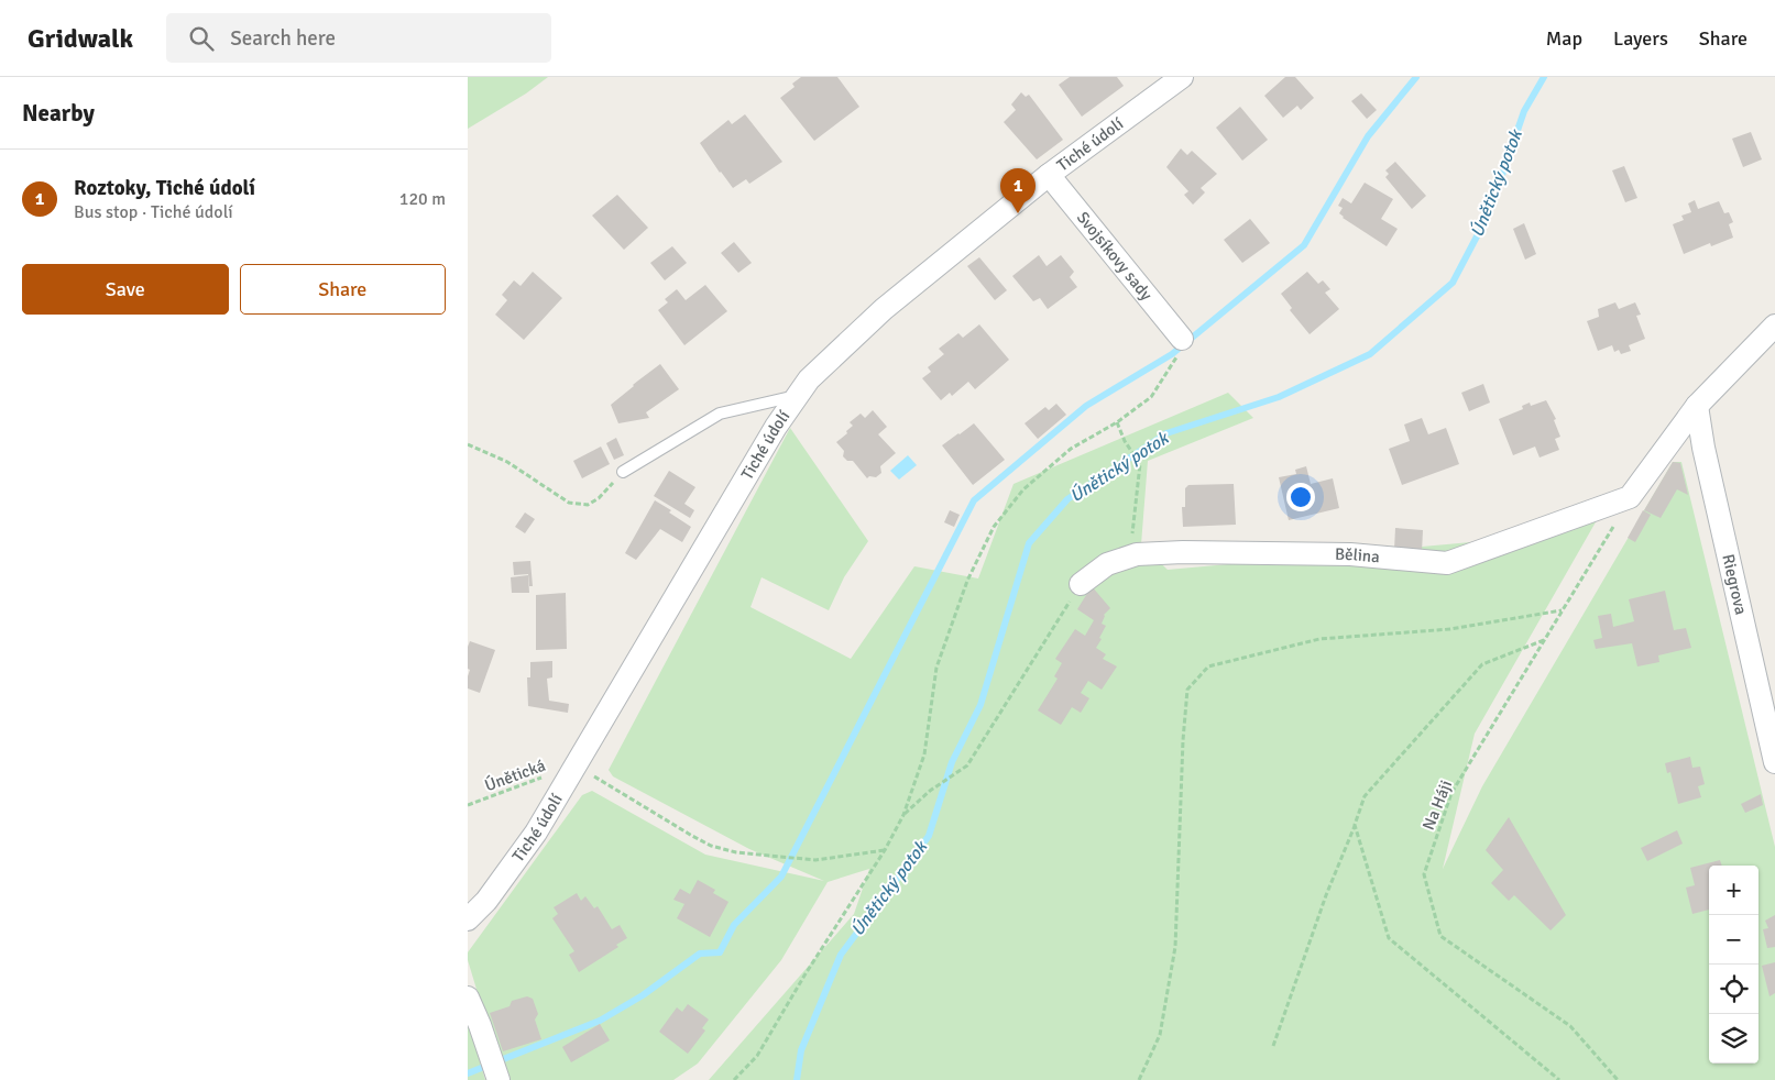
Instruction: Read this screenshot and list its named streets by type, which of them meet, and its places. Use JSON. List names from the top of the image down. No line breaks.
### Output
{"streets":{"street":["Tiché údolí","Svojsíkovy sady","Bělina","Riegrova"],"path":["Únětická","Na Háji"]},"crossings":[["Tiché údolí","Svojsíkovy sady"],["Tiché údolí","Únětická"],["Bělina","Na Háji"]],"water":["Únětický potok"],"page":{"header":"Gridwalk","search":"Search here","nav":["Map","Layers","Share"],"heading":"Nearby","list":[{"mark":"1","name":"Roztoky, Tiché údolí","note":"Bus stop · Tiché údolí","value":"120 m"}],"pins":"1","buttons":["Save","Share"],"map_buttons":["+","−"]}}
